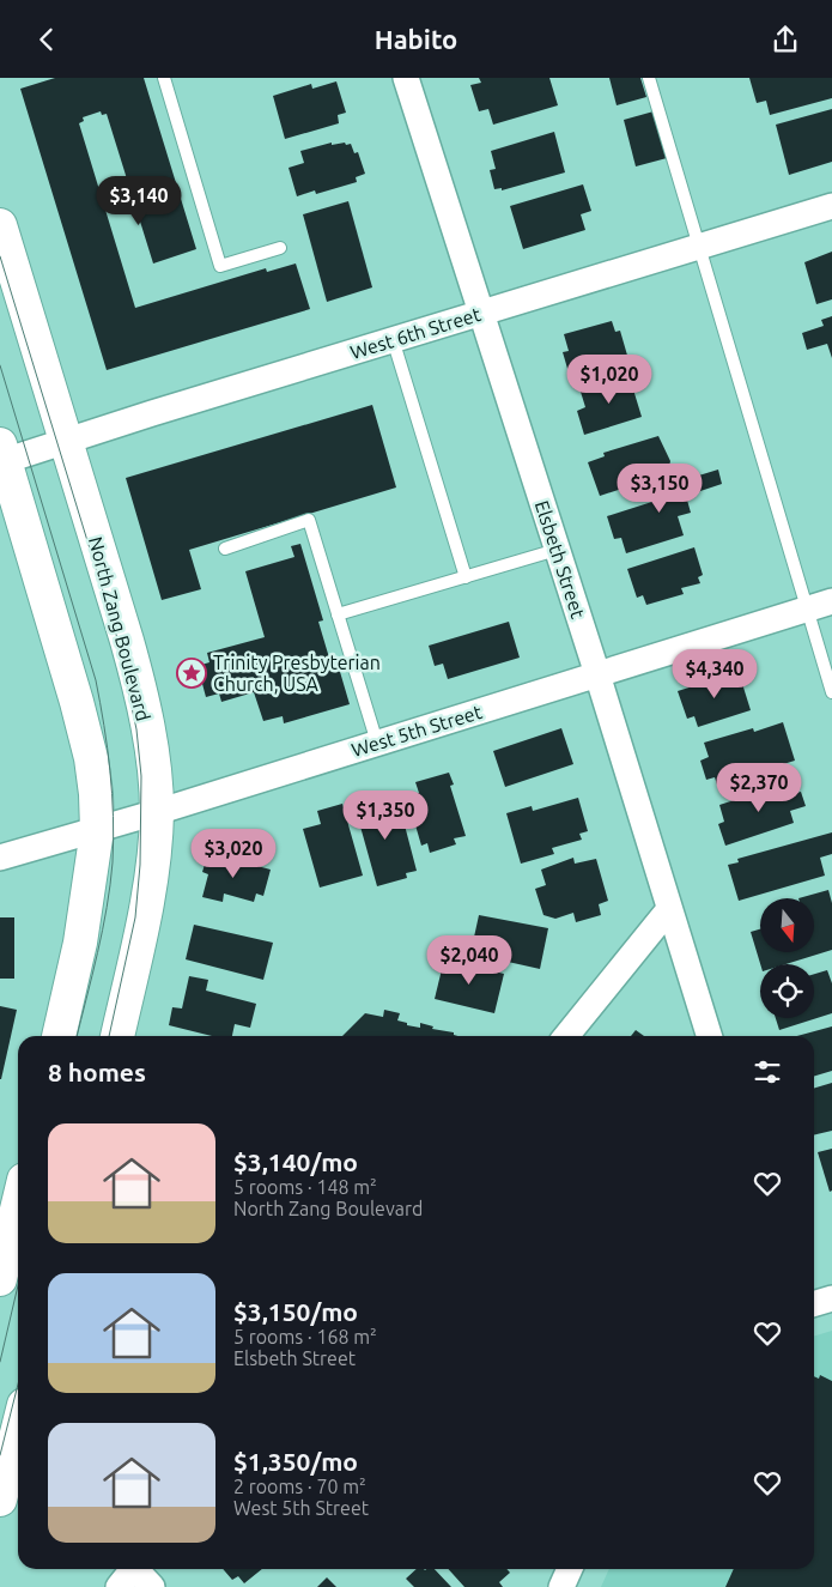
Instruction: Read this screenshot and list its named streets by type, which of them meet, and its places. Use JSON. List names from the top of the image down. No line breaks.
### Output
{"streets":{"main road":["North Zang Boulevard"],"street":["West 6th Street","Elsbeth Street","West 5th Street"]},"crossings":[["West 6th Street","Elsbeth Street"],["West 6th Street","North Zang Boulevard"],["Elsbeth Street","West 5th Street"],["North Zang Boulevard","West 5th Street"]],"places":{"place":["Trinity Presbyterian Church, USA"]},"north":"bottom","page":{"header":"Habito","price":["$3,140","$1,020","$3,150","$4,340","$2,370","$1,350","$3,020","$2,040"],"heading":"8 homes","list":[{"name":"$3,140/mo","note":"5 rooms · 148 m² · North Zang Boulevard"},{"name":"$3,150/mo","note":"5 rooms · 168 m² · Elsbeth Street"},{"name":"$1,350/mo","note":"2 rooms · 70 m² · West 5th Street"}]}}
